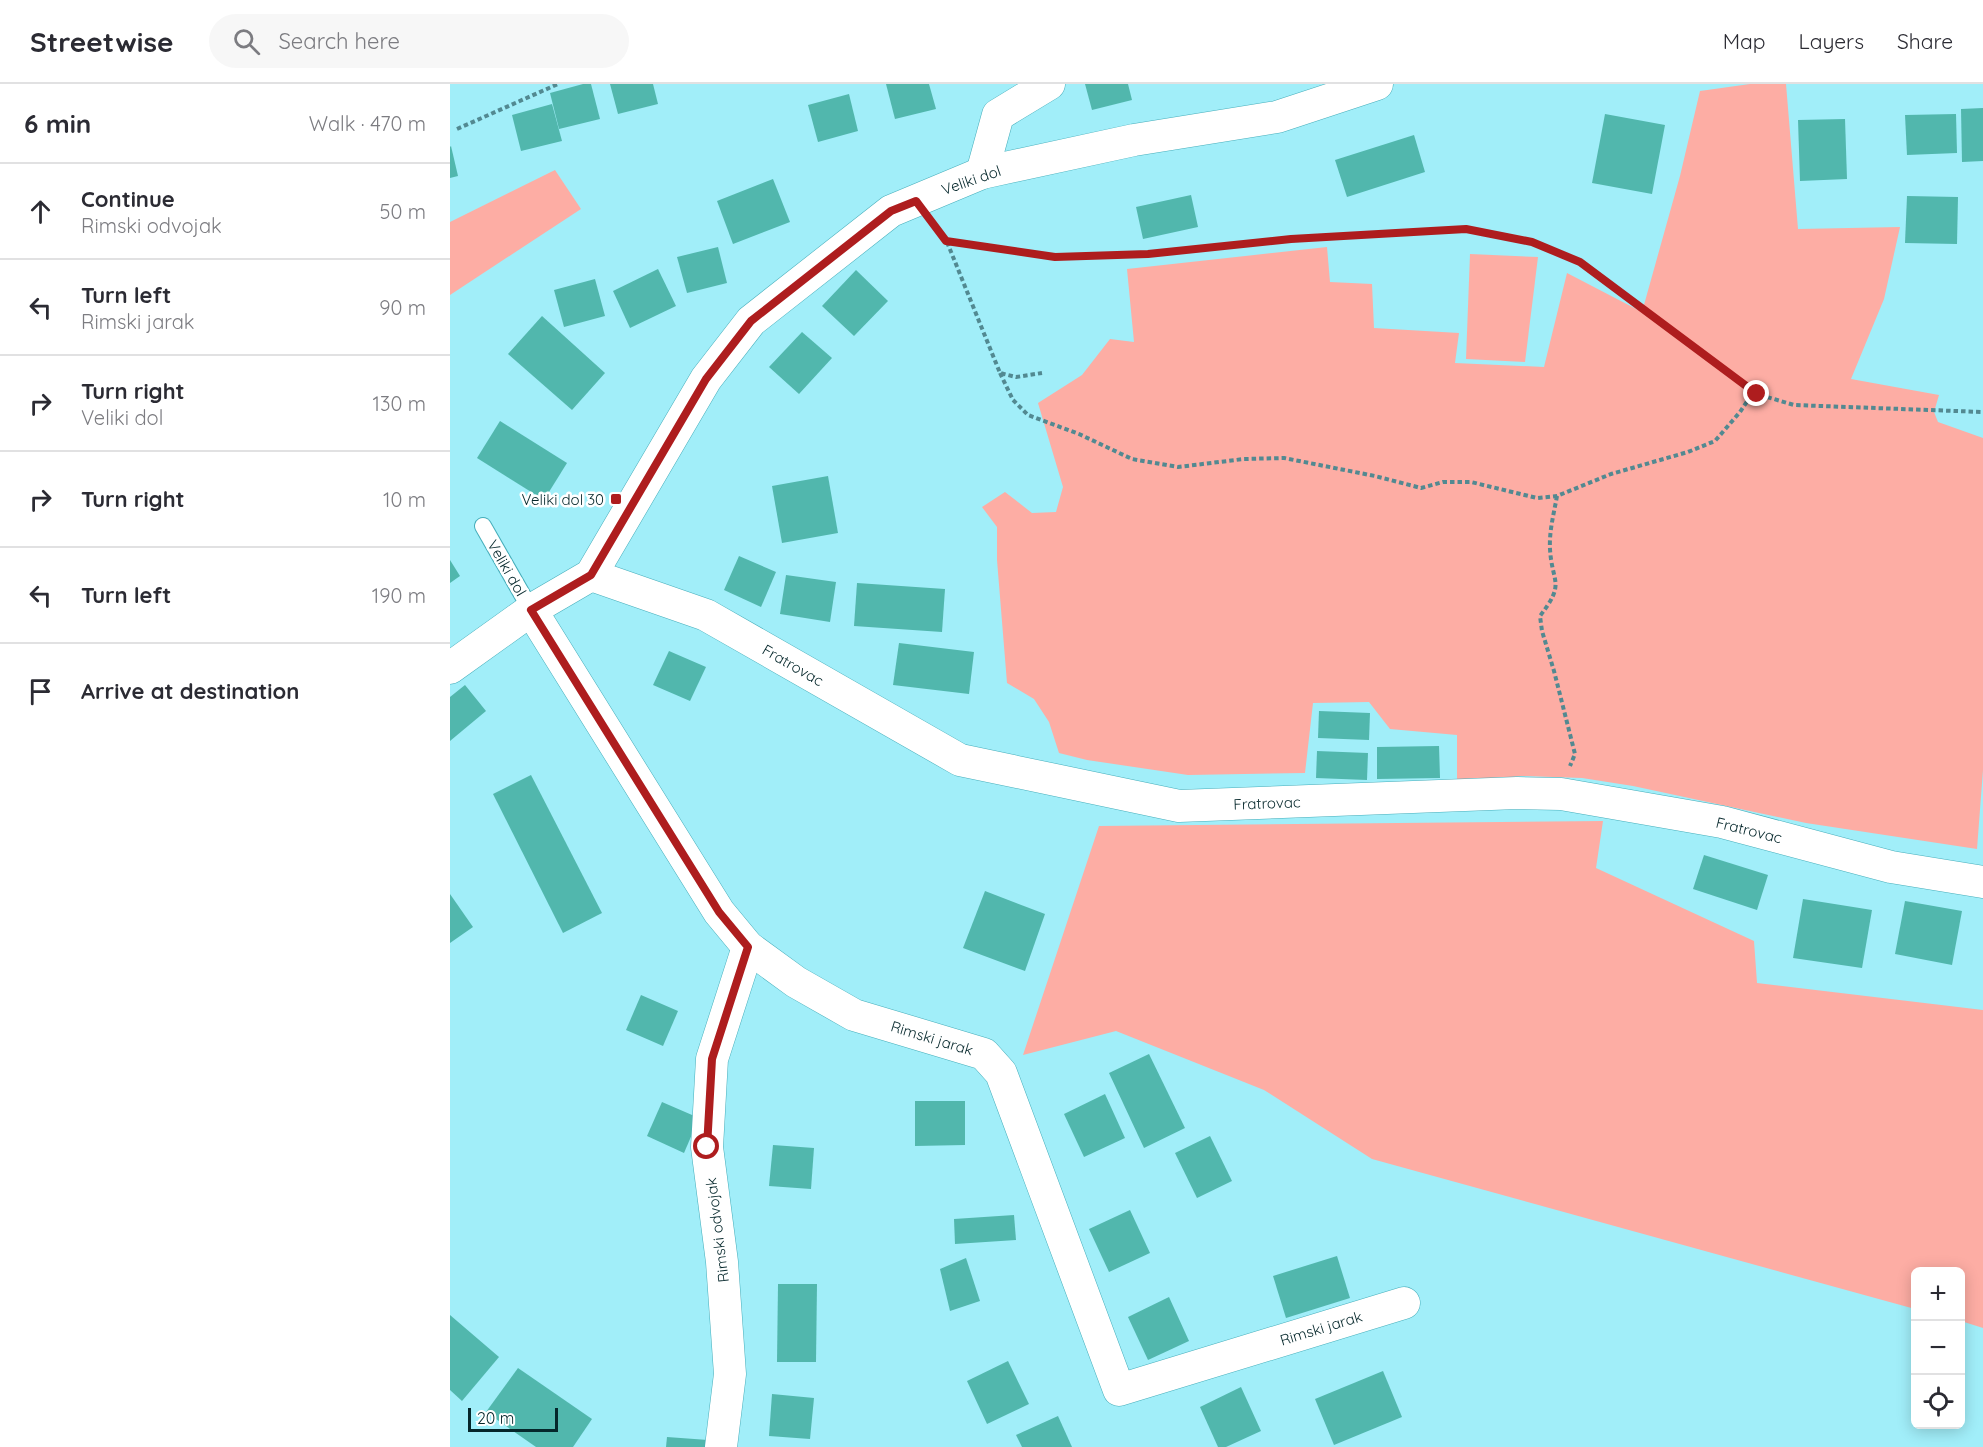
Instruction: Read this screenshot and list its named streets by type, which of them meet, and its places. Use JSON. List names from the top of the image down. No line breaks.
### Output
{"streets":{"street":["Veliki dol","Fratrovac","Rimski jarak","Rimski odvojak"]},"crossings":[["Veliki dol","Fratrovac"],["Veliki dol","Rimski jarak"],["Rimski jarak","Rimski odvojak"]],"places":{"transit":["Veliki dol 30"]},"scale_bar":"20 m","page":{"header":"Streetwise","search":"Search here","nav":["Map","Layers","Share"],"heading":["6 min","Walk · 470 m"],"list":[["Continue","Rimski odvojak","50 m"],["Turn left","Rimski jarak","90 m"],["Turn right","Veliki dol","130 m"],["Turn right","10 m"],["Turn left","190 m"],"Arrive at destination"],"map_buttons":["+","−"],"scale":"20 m"}}
